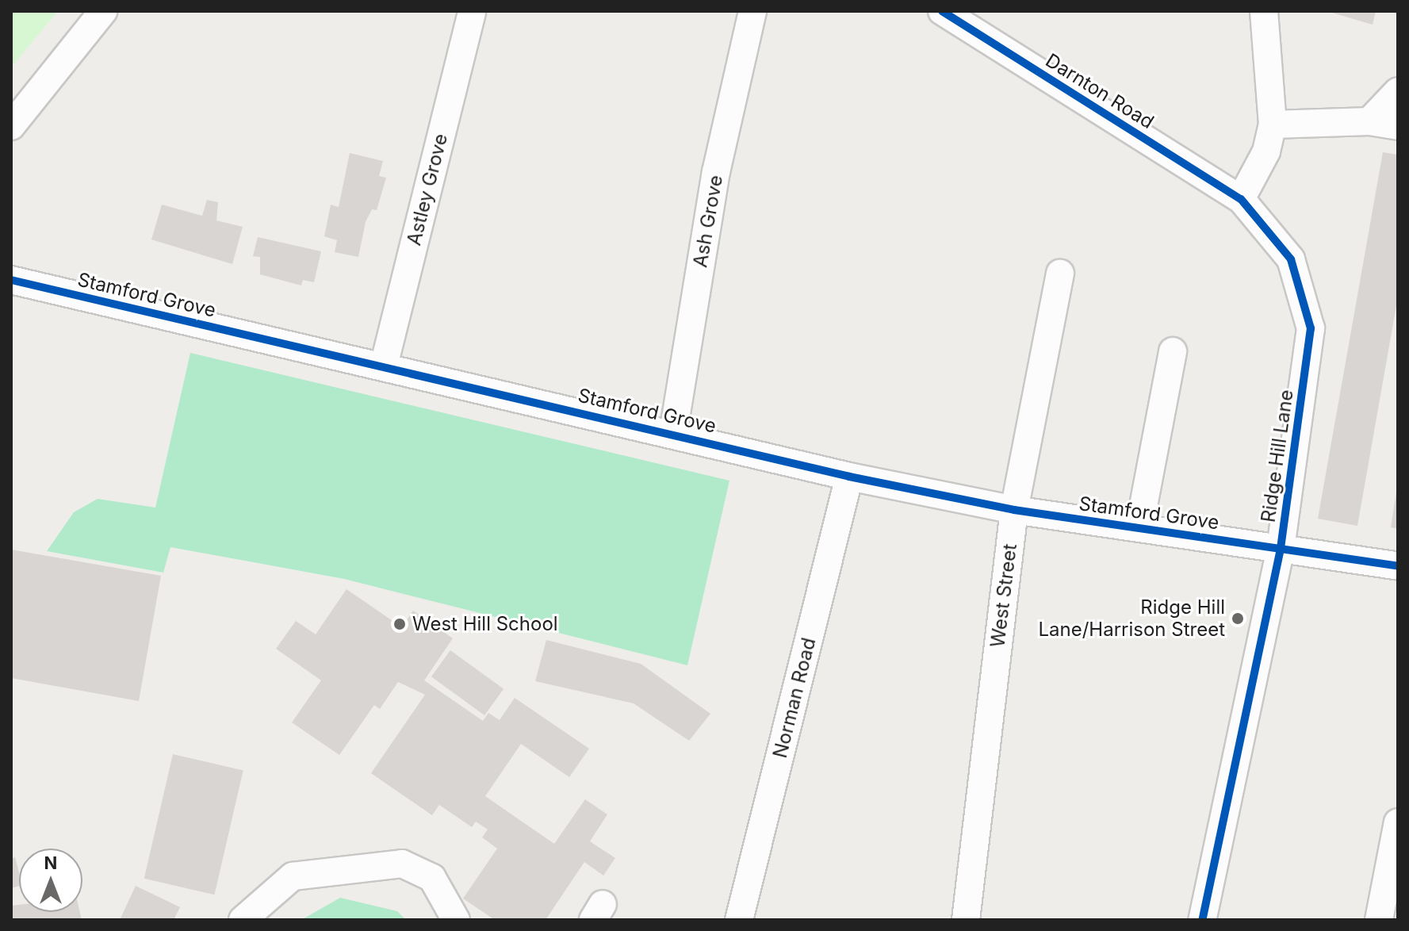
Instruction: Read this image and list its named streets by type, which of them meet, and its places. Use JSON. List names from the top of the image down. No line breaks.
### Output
{"streets":{"street":["Darnton Road","Astley Grove","Ash Grove","Stamford Grove","Ridge Hill Lane","West Street","Norman Road"]},"crossings":[["Darnton Road","Ridge Hill Lane"],["Astley Grove","Stamford Grove"],["Ash Grove","Stamford Grove"],["Stamford Grove","Ridge Hill Lane"],["Stamford Grove","West Street"],["Stamford Grove","Norman Road"]],"places":["Ridge Hill Lane/Harrison Street","West Hill School"],"north":"top"}
